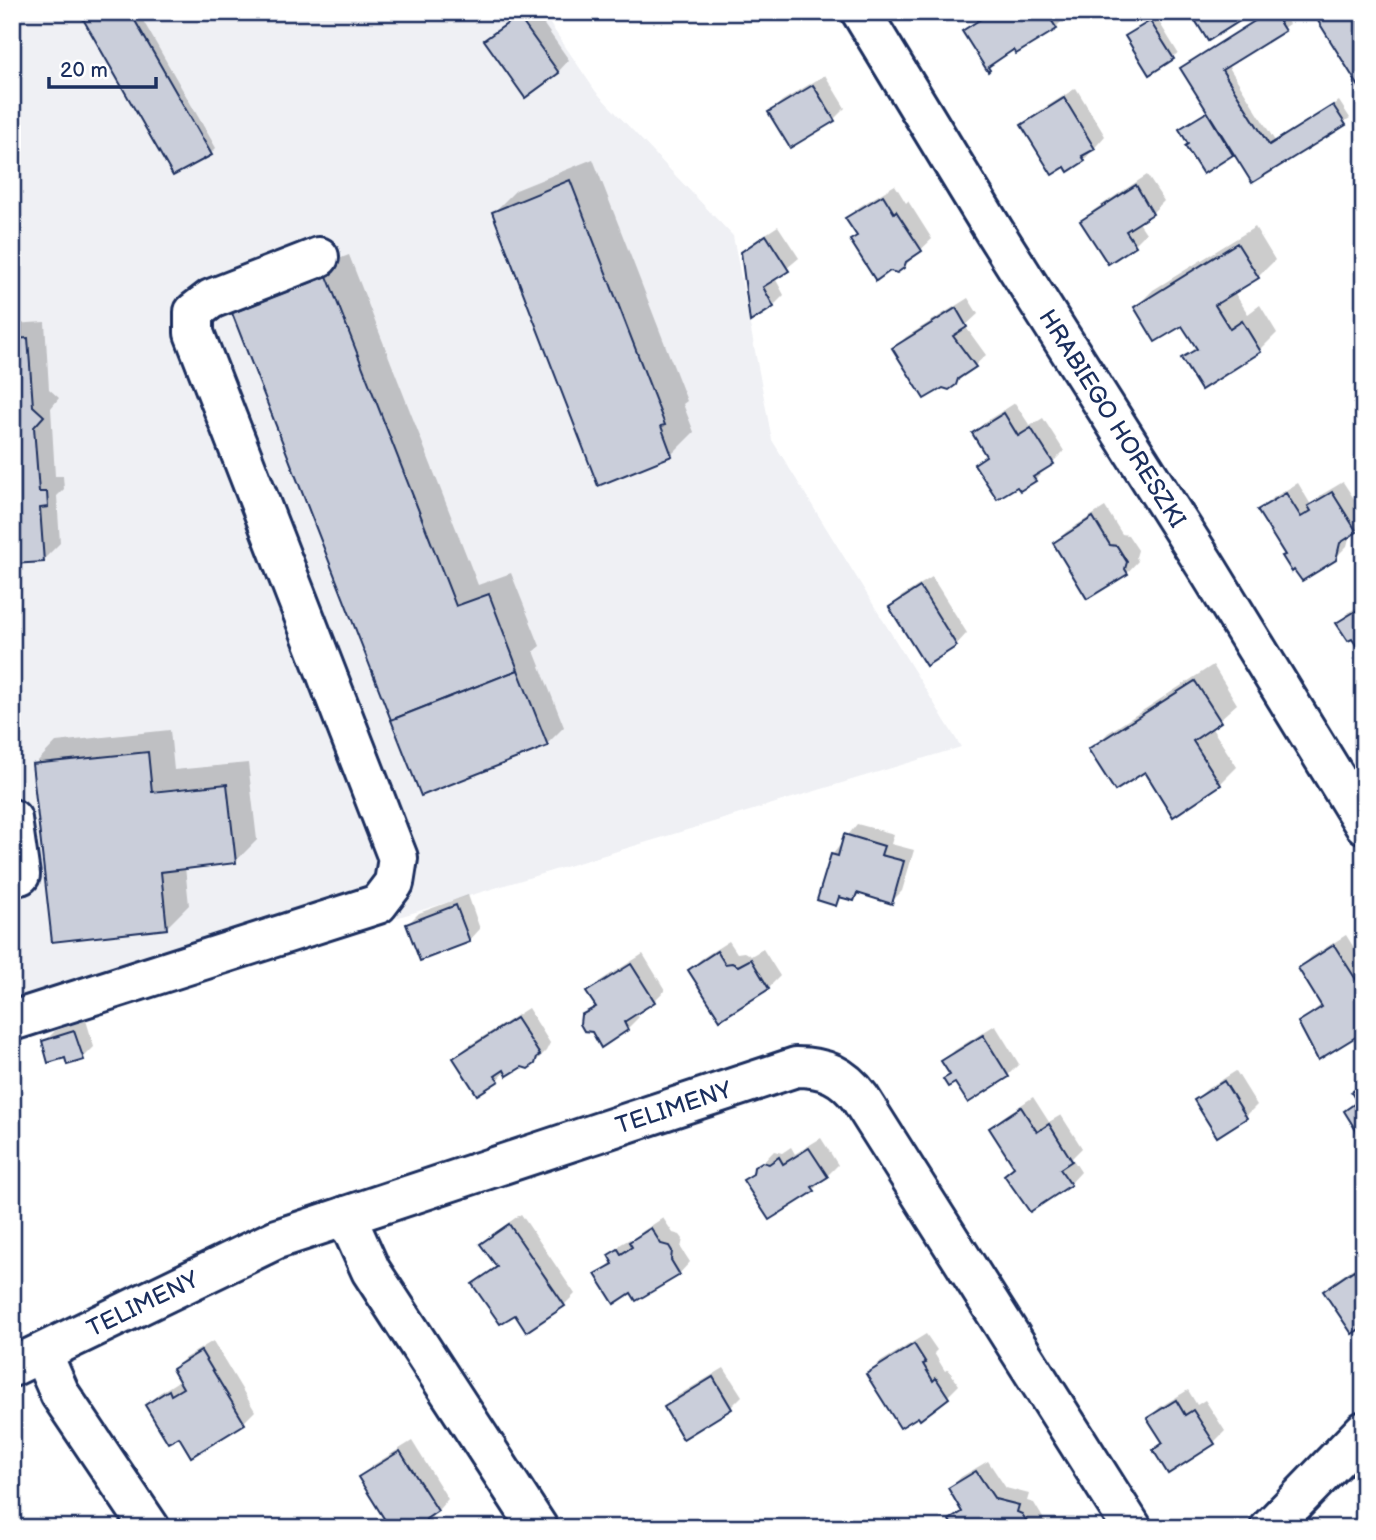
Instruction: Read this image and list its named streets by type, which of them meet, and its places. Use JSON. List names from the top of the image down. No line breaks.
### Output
{"streets":{"street":["HRABIEGO HORESZKI","TELIMENY"]},"scale_bar":"20 m"}
